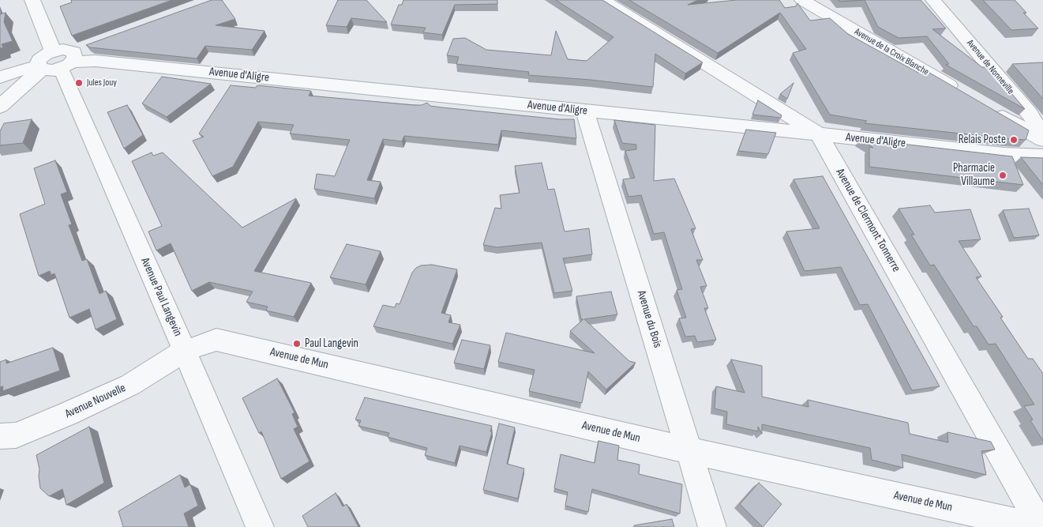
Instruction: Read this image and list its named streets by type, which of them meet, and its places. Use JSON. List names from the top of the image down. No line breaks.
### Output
{"streets":{"street":["Avenue de la Croix Blanche","Avenue de Nonneville","Avenue d'Aligre","Avenue de Clermont Tonnerre","Avenue Paul Langevin","Avenue du Bois","Avenue de Mun","Avenue Nouvelle"]},"crossings":[["Avenue d'Aligre","Avenue de Clermont Tonnerre"],["Avenue d'Aligre","Avenue Paul Langevin"],["Avenue d'Aligre","Avenue du Bois"],["Avenue de Clermont Tonnerre","Avenue de Mun"],["Avenue Paul Langevin","Avenue de Mun"],["Avenue Paul Langevin","Avenue Nouvelle"],["Avenue du Bois","Avenue de Mun"],["Avenue de Mun","Avenue Nouvelle"]],"places":["Jules Jouy","Relais Poste","Pharmacie Villaume","Paul Langevin"]}
